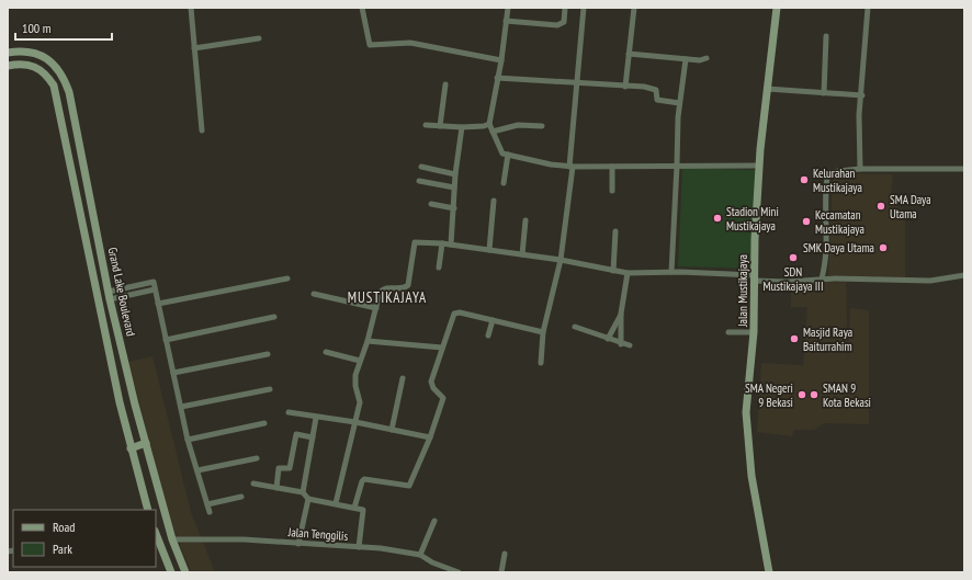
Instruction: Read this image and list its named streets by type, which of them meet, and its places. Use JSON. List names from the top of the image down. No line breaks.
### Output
{"streets":{"street":["Jalan Mustikajaya","Grand Lake Boulevard","Jalan Tenggilis"]},"crossings":[["Grand Lake Boulevard","Jalan Tenggilis"]],"districts":["MUSTIKAJAYA"],"places":["Kelurahan Mustikajaya","SMA Daya Utama","Stadion Mini Mustikajaya","Kecamatan Mustikajaya","SMK Daya Utama","SDN Mustikajaya III","Masjid Raya Baiturrahim","SMA Negeri 9 Bekasi","SMAN 9 Kota Bekasi"],"legend":["Road","Park"],"scale_bar":"100 m"}
